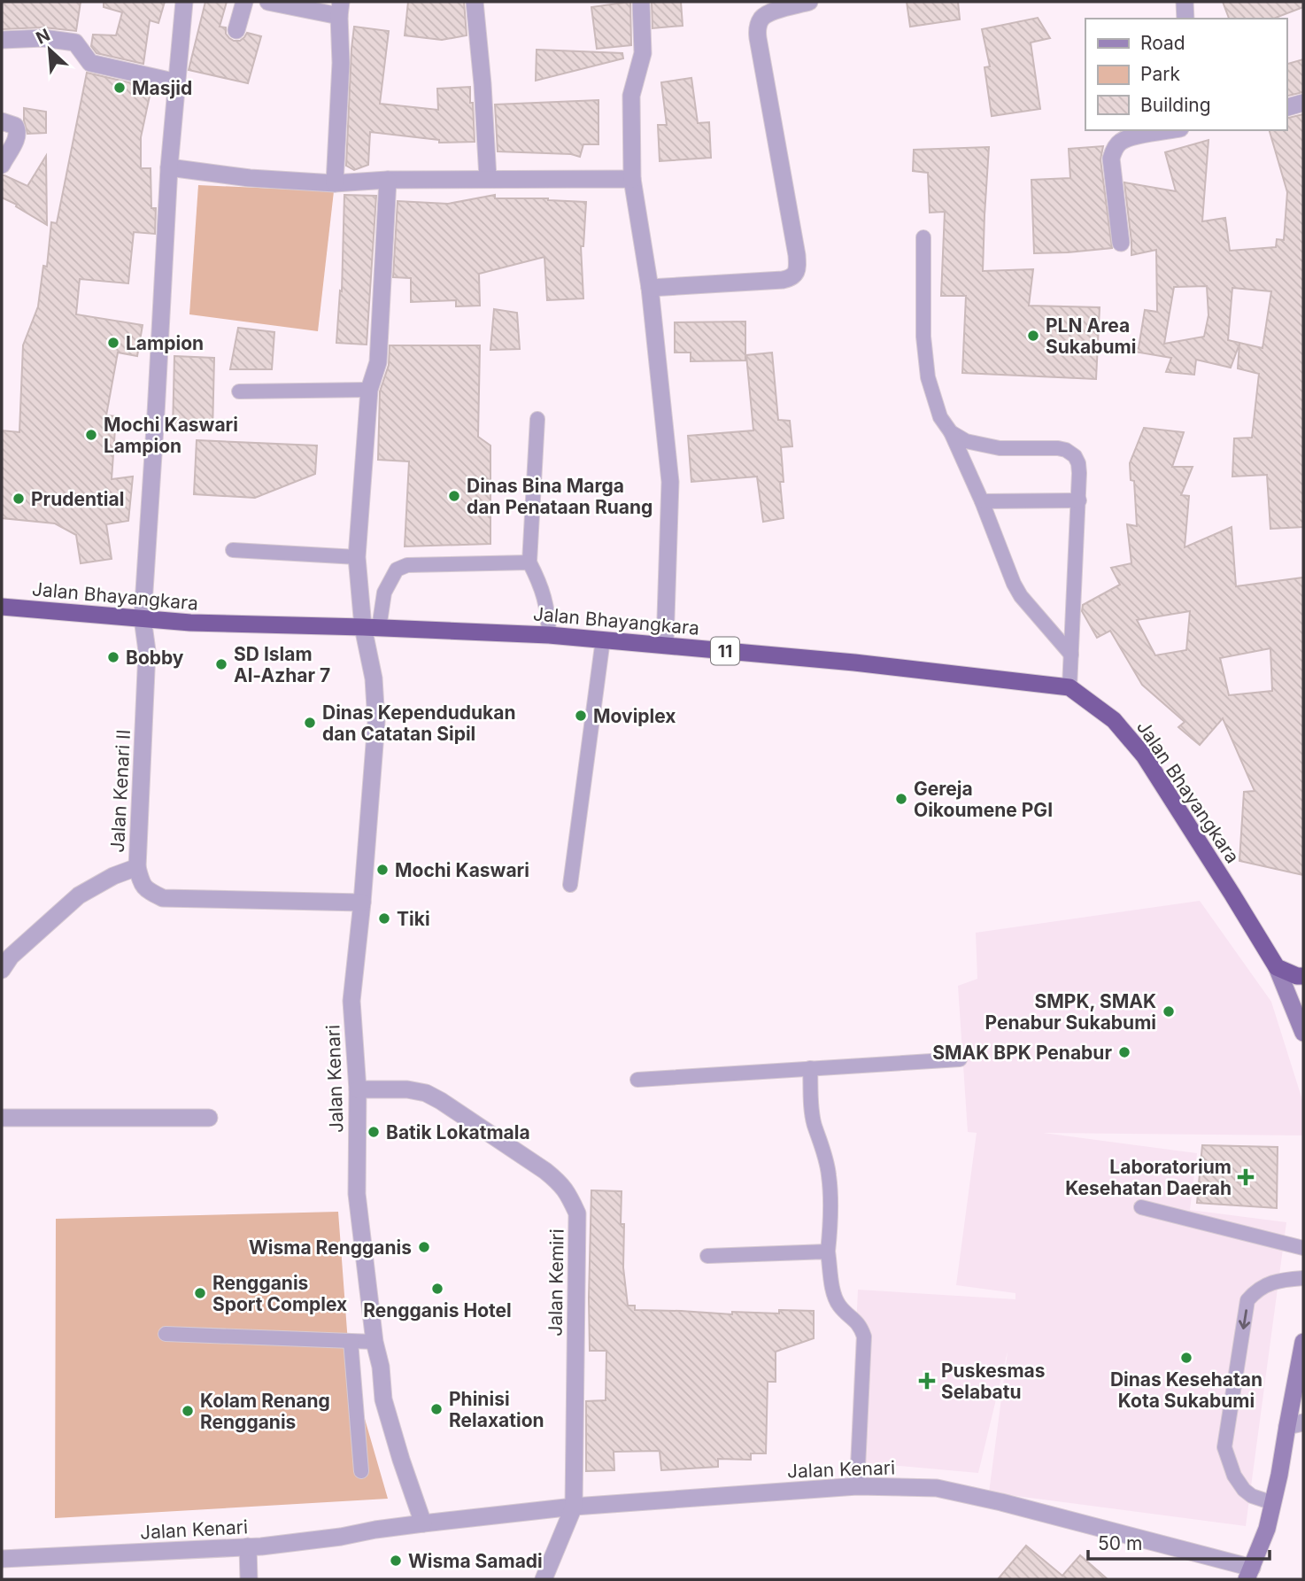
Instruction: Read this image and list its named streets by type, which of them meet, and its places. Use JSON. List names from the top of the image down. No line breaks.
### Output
{"streets":{"highway":["Jalan Bhayangkara","11"],"street":["Jalan Kenari II","Jalan Kenari","Jalan Kemiri"]},"crossings":[["Jalan Bhayangkara","Jalan Kenari II"],["Jalan Bhayangkara","Jalan Kenari"],["Jalan Kenari","Jalan Kemiri"]],"places":{"other":["Masjid","PLN Area Sukabumi","Lampion","Mochi Kaswari Lampion","Dinas Bina Marga dan Penataan Ruang","Prudential","Bobby","SD Islam Al-Azhar 7","Moviplex","Dinas Kependudukan dan Catatan Sipil","Gereja Oikoumene PGI","Mochi Kaswari","Tiki","SMPK, SMAK Penabur Sukabumi","SMAK BPK Penabur","Batik Lokatmala","Wisma Rengganis","Rengganis Hotel","Rengganis Sport Complex","Dinas Kesehatan Kota Sukabumi","Phinisi Relaxation","Kolam Renang Rengganis","Wisma Samadi"],"health":["Laboratorium Kesehatan Daerah","Puskesmas Selabatu"]},"legend":["Road","Park","Building"],"scale_bar":"50 m","north":"top left"}
